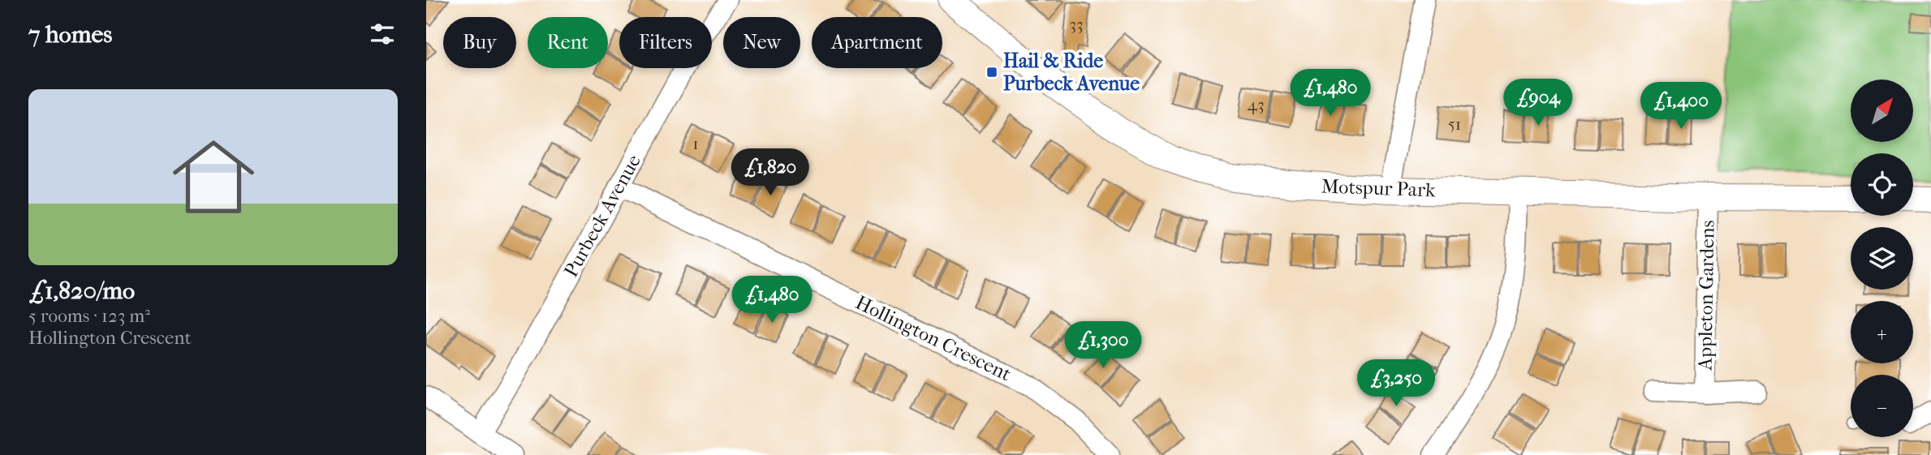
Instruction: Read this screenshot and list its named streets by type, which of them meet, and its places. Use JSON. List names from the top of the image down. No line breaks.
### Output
{"streets":{"street":["Motspur Park","Purbeck Avenue","Appleton Gardens","Hollington Crescent"]},"crossings":[["Motspur Park","Appleton Gardens"],["Purbeck Avenue","Hollington Crescent"]],"places":{"transit":["Hail & Ride Purbeck Avenue"]},"house_numbers":["33","43","51","1"],"north":"top right","page":{"heading":"7 homes","chip":["Buy","Rent","Filters","New","Apartment"],"list":[{"name":"£1,820/mo","note":"5 rooms · 123 m² · Hollington Crescent"}],"price":["£1,480","£904","£1,400","£1,820","£1,480","£1,300","£3,250"],"map_buttons":["+","−"]}}
